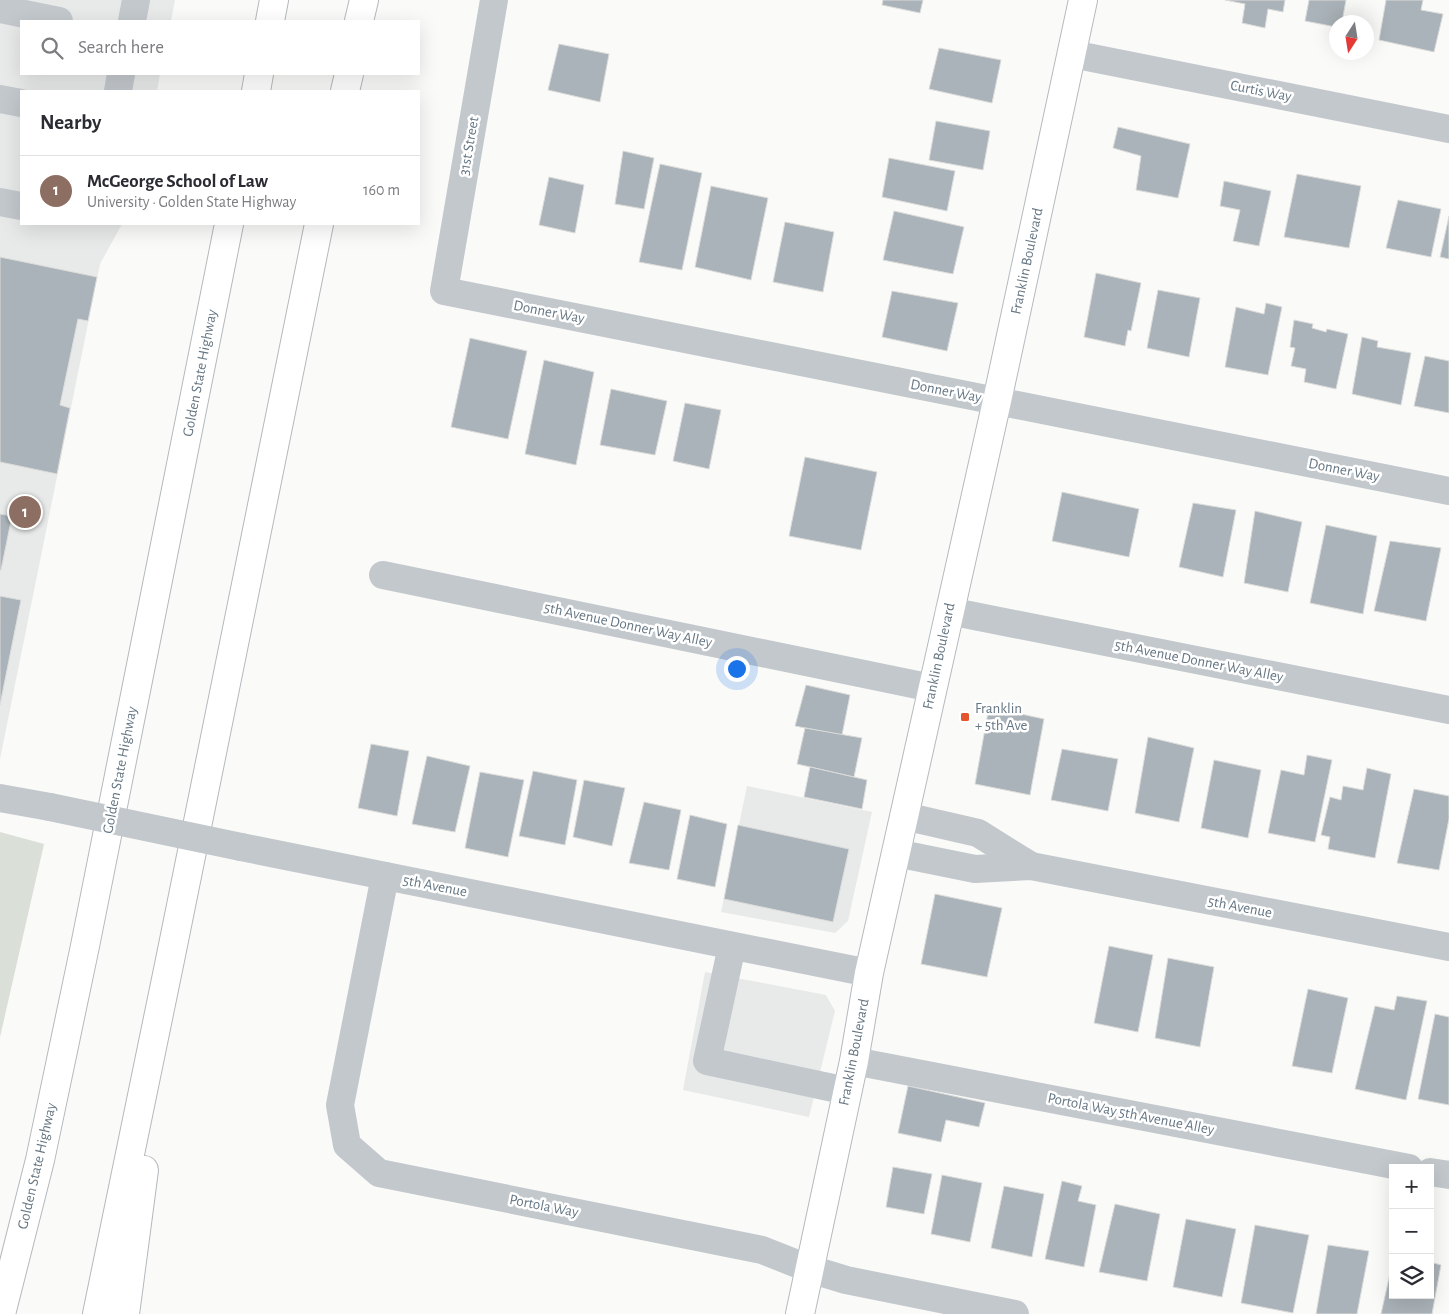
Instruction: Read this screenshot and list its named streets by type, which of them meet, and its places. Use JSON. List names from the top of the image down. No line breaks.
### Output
{"streets":{"main road":["Franklin Boulevard","Golden State Highway"],"street":["Curtis Way","31st Street","Donner Way","5th Avenue Donner Way Alley","5th Avenue","Portola Way 5th Avenue Alley","Portola Way"]},"crossings":[["Curtis Way","Franklin Boulevard"],["31st Street","Donner Way"],["Franklin Boulevard","Donner Way"],["Franklin Boulevard","5th Avenue Donner Way Alley"],["Franklin Boulevard","5th Avenue"],["Franklin Boulevard","Portola Way 5th Avenue Alley"],["Franklin Boulevard","Portola Way"],["5th Avenue","Portola Way"]],"places":{"transit":["Franklin + 5th Ave"]},"north":"bottom","page":{"search":"Search here","heading":"Nearby","list":[{"mark":"1","name":"McGeorge School of Law","note":"University · Golden State Highway","value":"160 m"}],"pins":"1","map_buttons":["+","−"]}}
